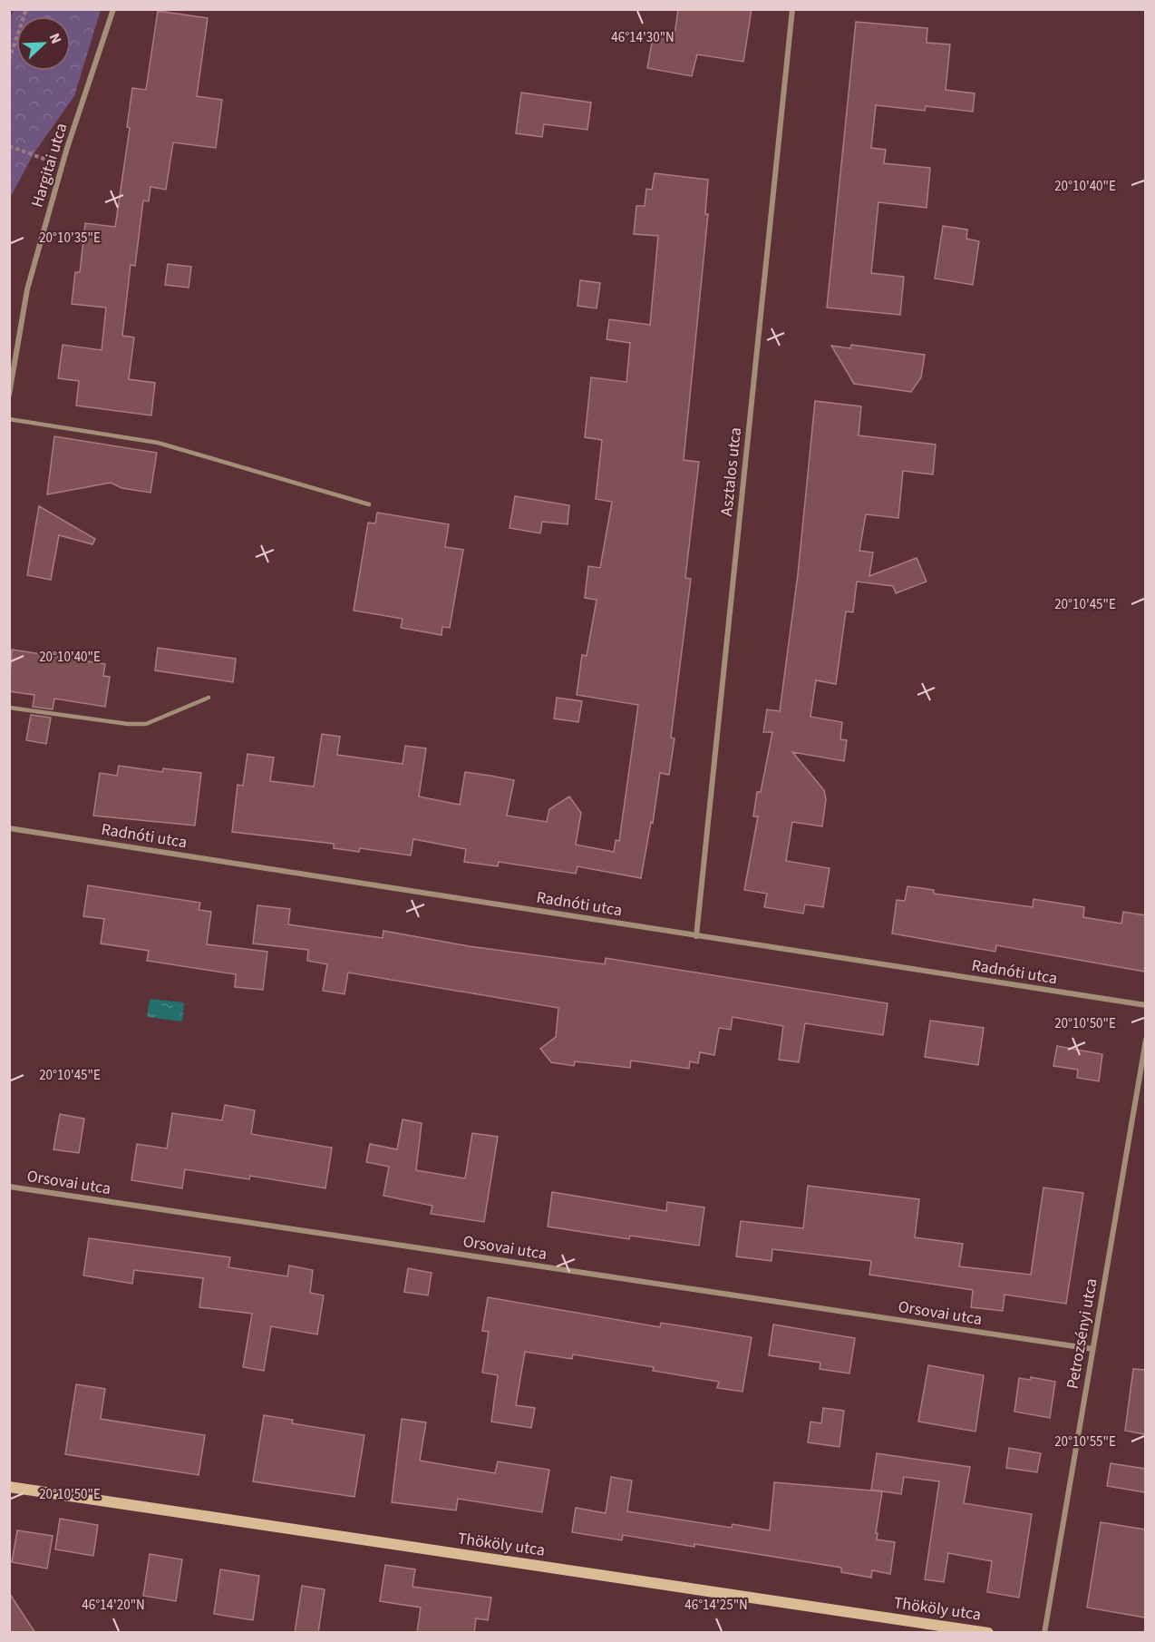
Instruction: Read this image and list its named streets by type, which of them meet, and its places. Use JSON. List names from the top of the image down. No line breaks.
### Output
{"streets":{"street":["Hargitai utca","Asztalos utca","Radnóti utca","Orsovai utca","Petrozsényi utca","Thököly utca"]},"crossings":[["Asztalos utca","Radnóti utca"],["Orsovai utca","Petrozsényi utca"]],"north":"top right","coordinates":["46°14'30\"N","20°10'40\"E","20°10'35\"E","20°10'45\"E","20°10'50\"E","20°10'55\"E","46°14'20\"N","46°14'25\"N"]}
